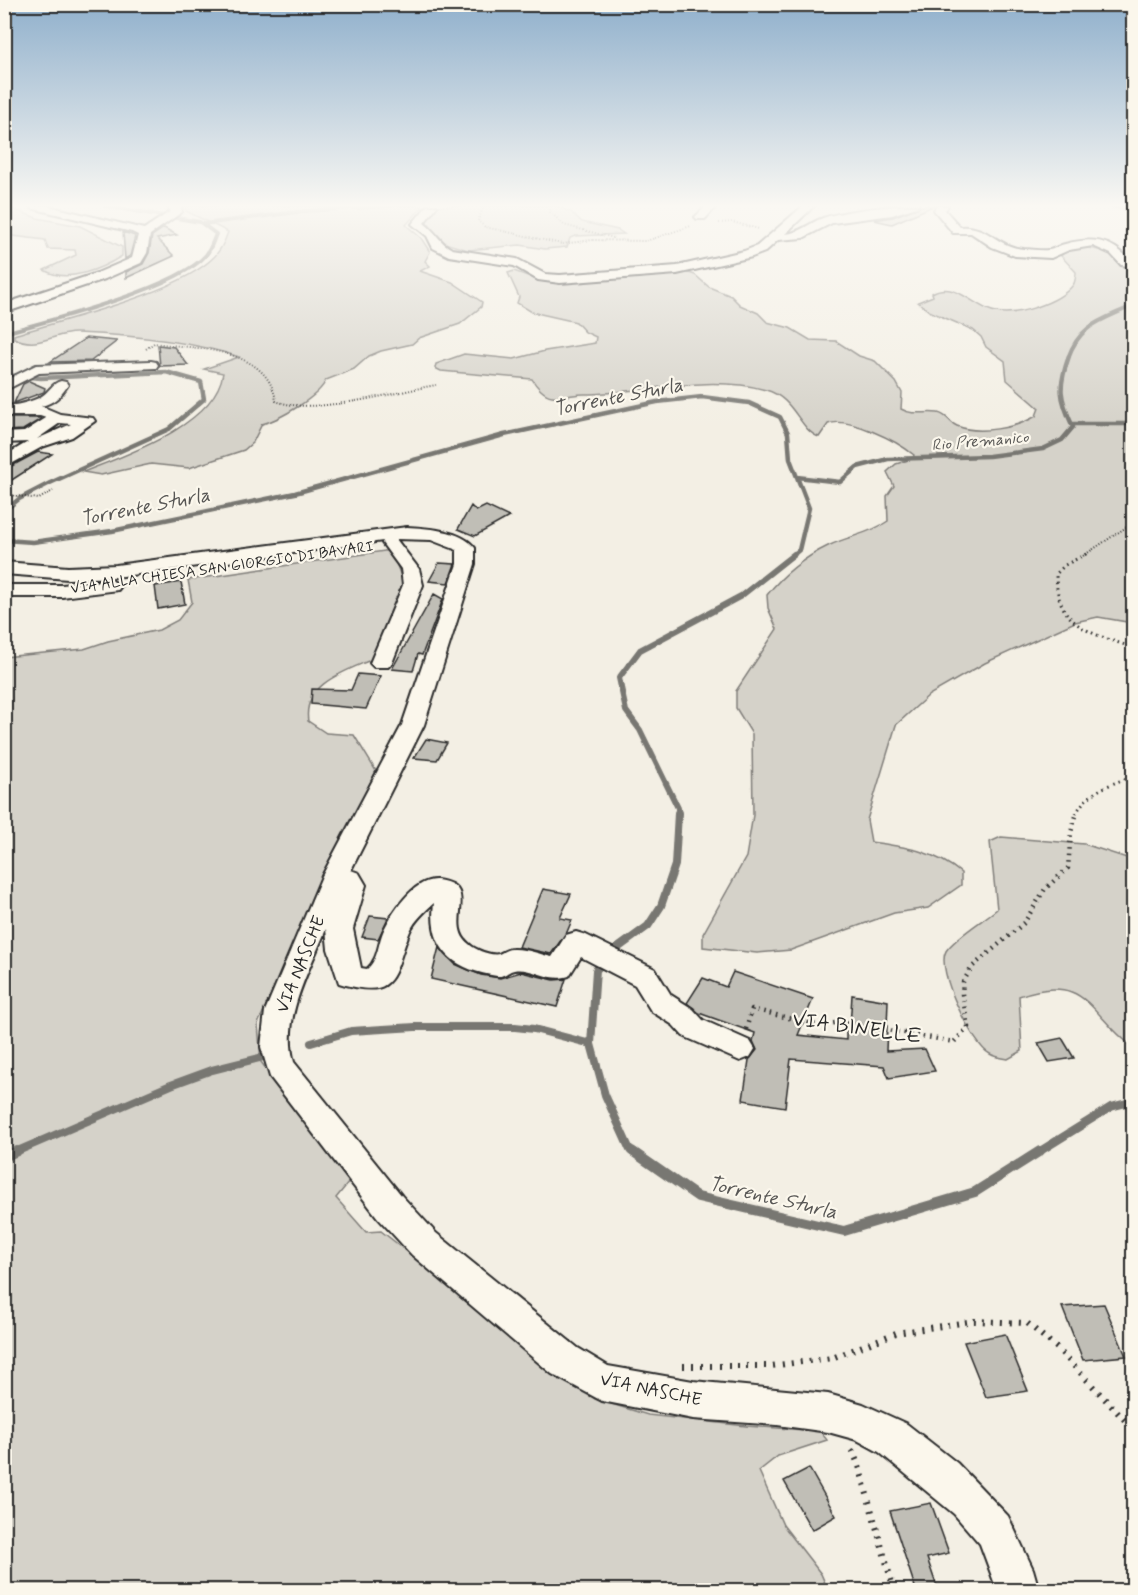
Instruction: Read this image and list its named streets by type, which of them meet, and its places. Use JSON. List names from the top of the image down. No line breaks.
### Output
{"streets":{"street":["VIA ALLA CHIESA SAN GIORGIO DI BAVARI","VIA NASCHE"],"path":["VIA BINELLE"]},"crossings":[["VIA ALLA CHIESA SAN GIORGIO DI BAVARI","VIA NASCHE"]],"water":["Torrente Sturla","Rio Premanico"]}
